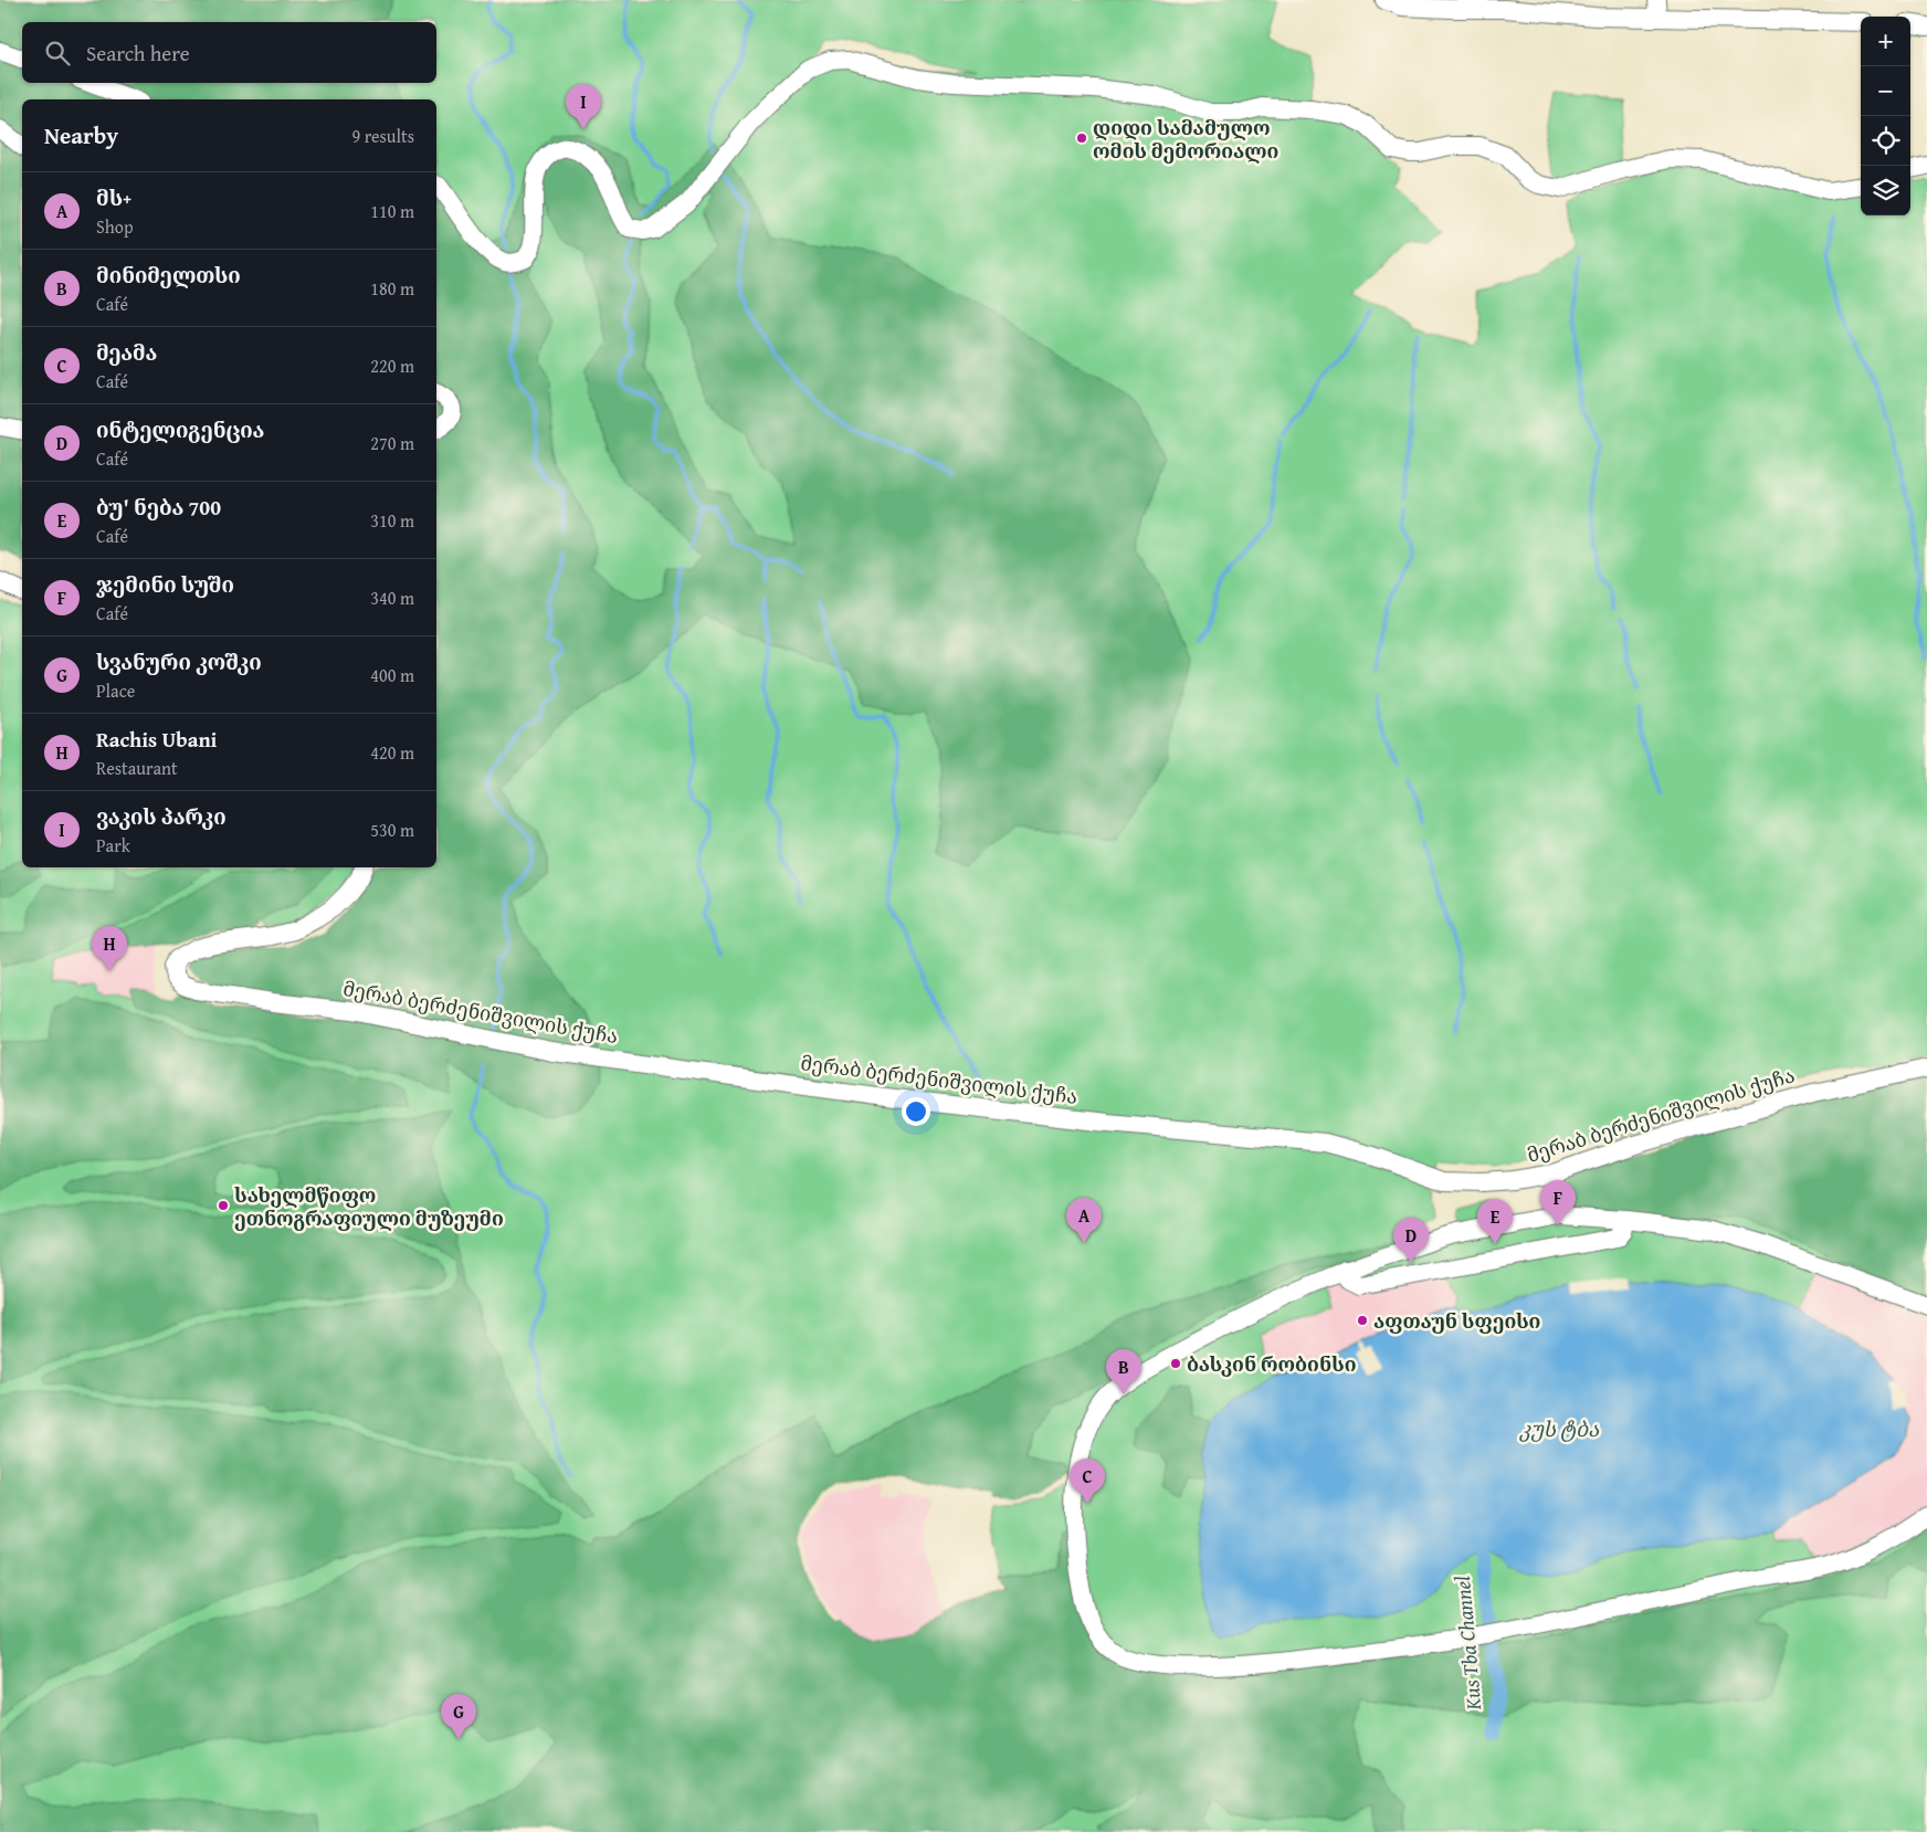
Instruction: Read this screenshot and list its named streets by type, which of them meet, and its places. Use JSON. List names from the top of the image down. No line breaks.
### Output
{"streets":{"street":["მერაბ ბერძენიშვილის ქუჩა"]},"water":["კუს ტბა","Kus Tba Channel"],"places":["დიდი სამამულო ომის მემორიალი","სახელმწიფო ეთნოგრაფიული მუზეუმი","აფთაუნ სფეისი","ბასკინ რობინსი"],"page":{"map_buttons":["+","−"],"search":"Search here","pins":["I","H","F","A","E","D","B","C","G"],"heading":["Nearby","9 results"],"list":[{"mark":"A","name":"მს+","note":"Shop","value":"110 m"},{"mark":"B","name":"მინიმელთსი","note":"Café","value":"180 m"},{"mark":"C","name":"მეამა","note":"Café","value":"220 m"},{"mark":"D","name":"ინტელიგენცია","note":"Café","value":"270 m"},{"mark":"E","name":"ბუ' ნება 700","note":"Café","value":"310 m"},{"mark":"F","name":"ჯემინი სუში","note":"Café","value":"340 m"},{"mark":"G","name":"სვანური კოშკი","note":"Place","value":"400 m"},{"mark":"H","name":"Rachis Ubani","note":"Restaurant","value":"420 m"},{"mark":"I","name":"ვაკის პარკი","note":"Park","value":"530 m"}]}}
